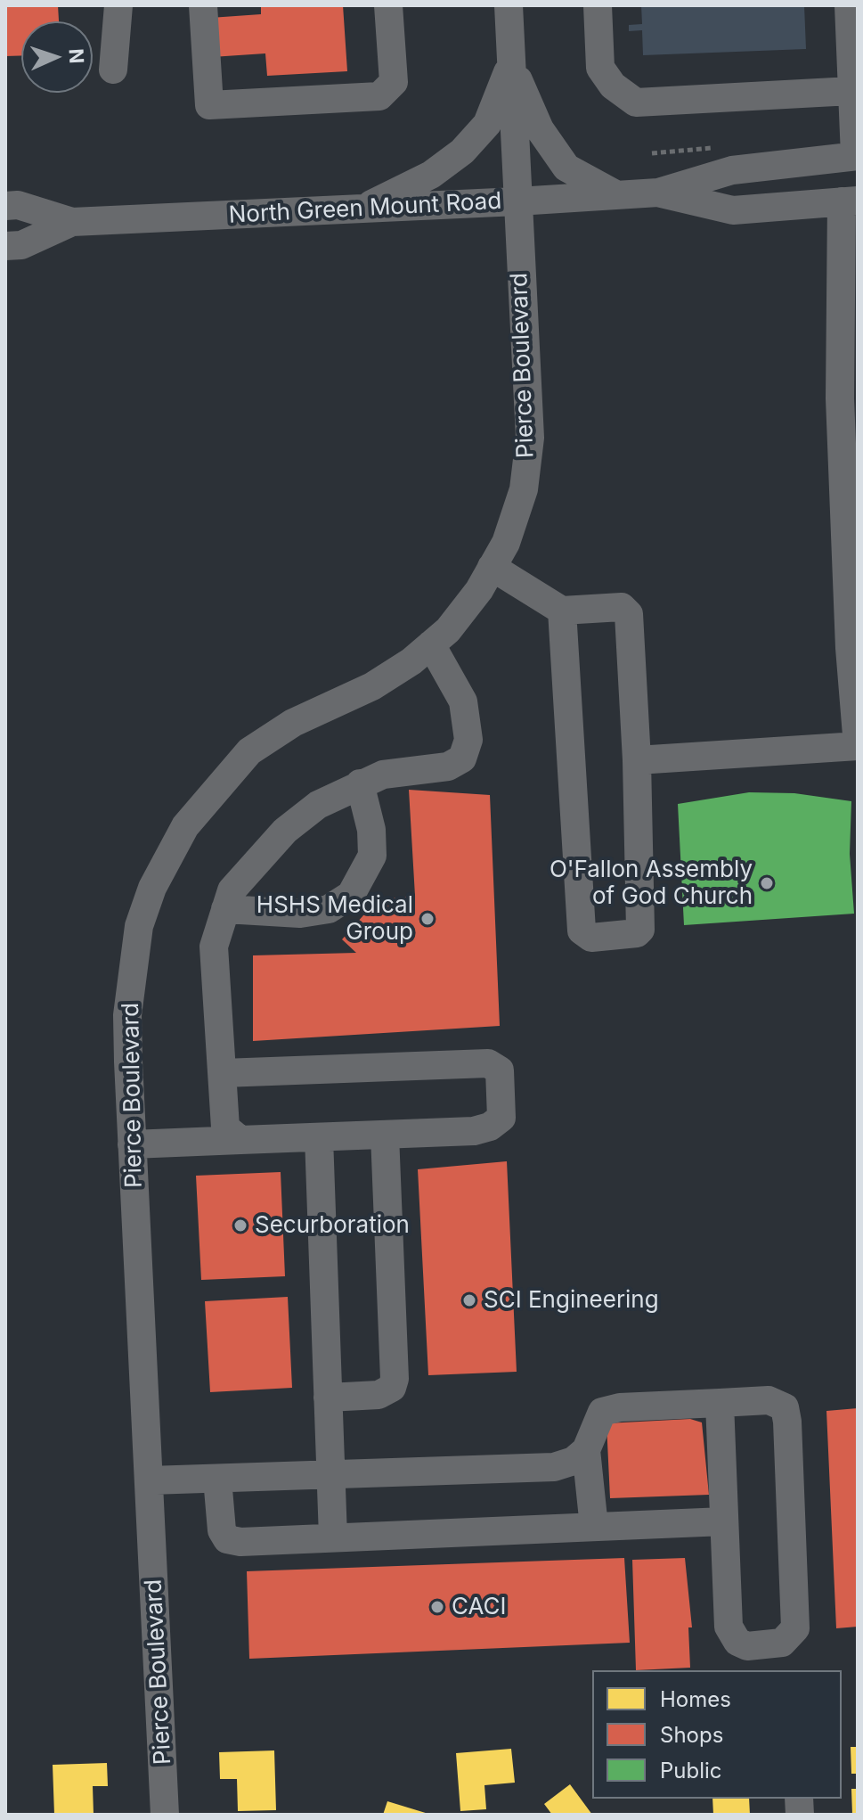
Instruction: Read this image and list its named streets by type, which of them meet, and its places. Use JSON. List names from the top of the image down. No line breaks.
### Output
{"streets":{"street":["North Green Mount Road","Pierce Boulevard"]},"crossings":[["North Green Mount Road","Pierce Boulevard"]],"places":["O'Fallon Assembly of God Church","HSHS Medical Group","Securboration","SCI Engineering","CACI"],"legend":["Homes","Shops","Public"],"north":"right"}
